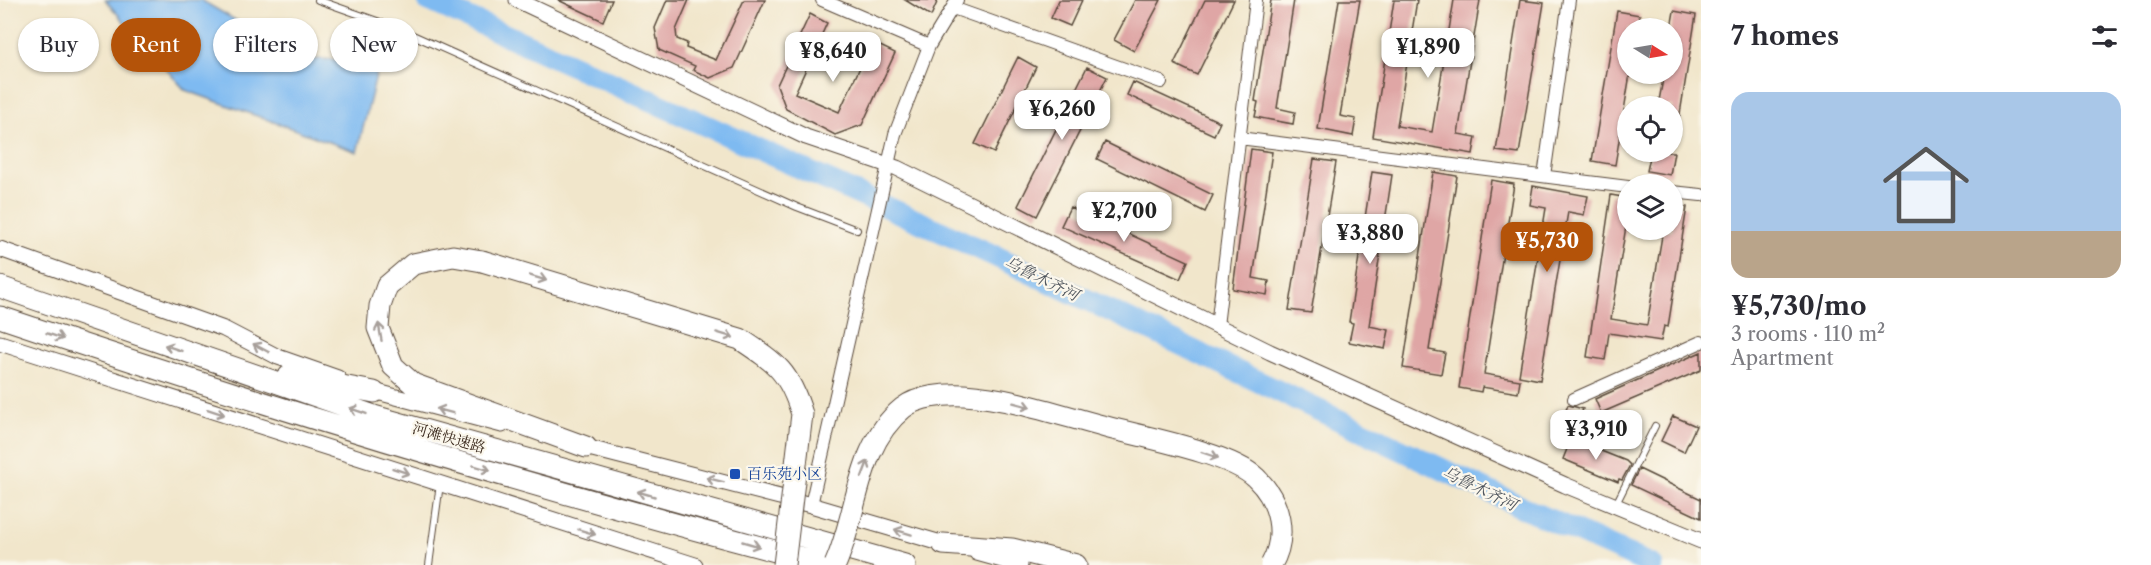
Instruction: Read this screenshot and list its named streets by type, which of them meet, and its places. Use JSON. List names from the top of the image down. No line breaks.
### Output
{"streets":{"highway":["河滩快速路"]},"water":["乌鲁木齐河"],"places":{"transit":["百乐苑小区"]},"north":"right","page":{"heading":"7 homes","chip":["Buy","Rent","Filters","New"],"price":["¥1,890","¥8,640","¥6,260","¥2,700","¥3,880","¥5,730","¥3,910"],"list":[{"name":"¥5,730/mo","note":"3 rooms · 110 m² · Apartment"}]}}
